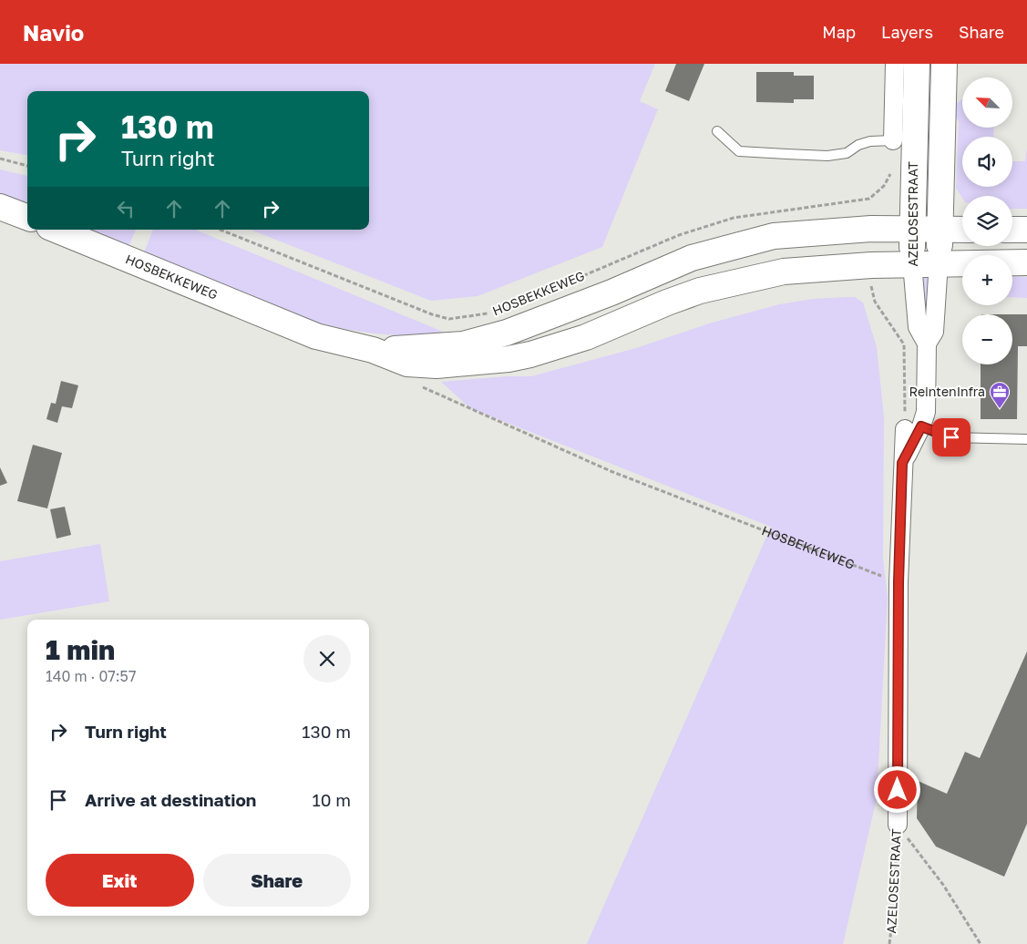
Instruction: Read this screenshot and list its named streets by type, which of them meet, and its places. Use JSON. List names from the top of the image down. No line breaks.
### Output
{"streets":{"main road":["AZELOSESTRAAT","HOSBEKKEWEG"]},"crossings":[["AZELOSESTRAAT","HOSBEKKEWEG"]],"places":{"office":["ReintenInfra"]},"north":"top left","page":{"header":"Navio","nav":["Map","Layers","Share"],"map_buttons":["+","−"],"turn":["130 m","Turn right"],"heading":["1 min","140 m · 07:57"],"list":[{"name":"Turn right","value":"130 m"},{"name":"Arrive at destination","value":"10 m"}],"buttons":["Exit","Share"]}}
